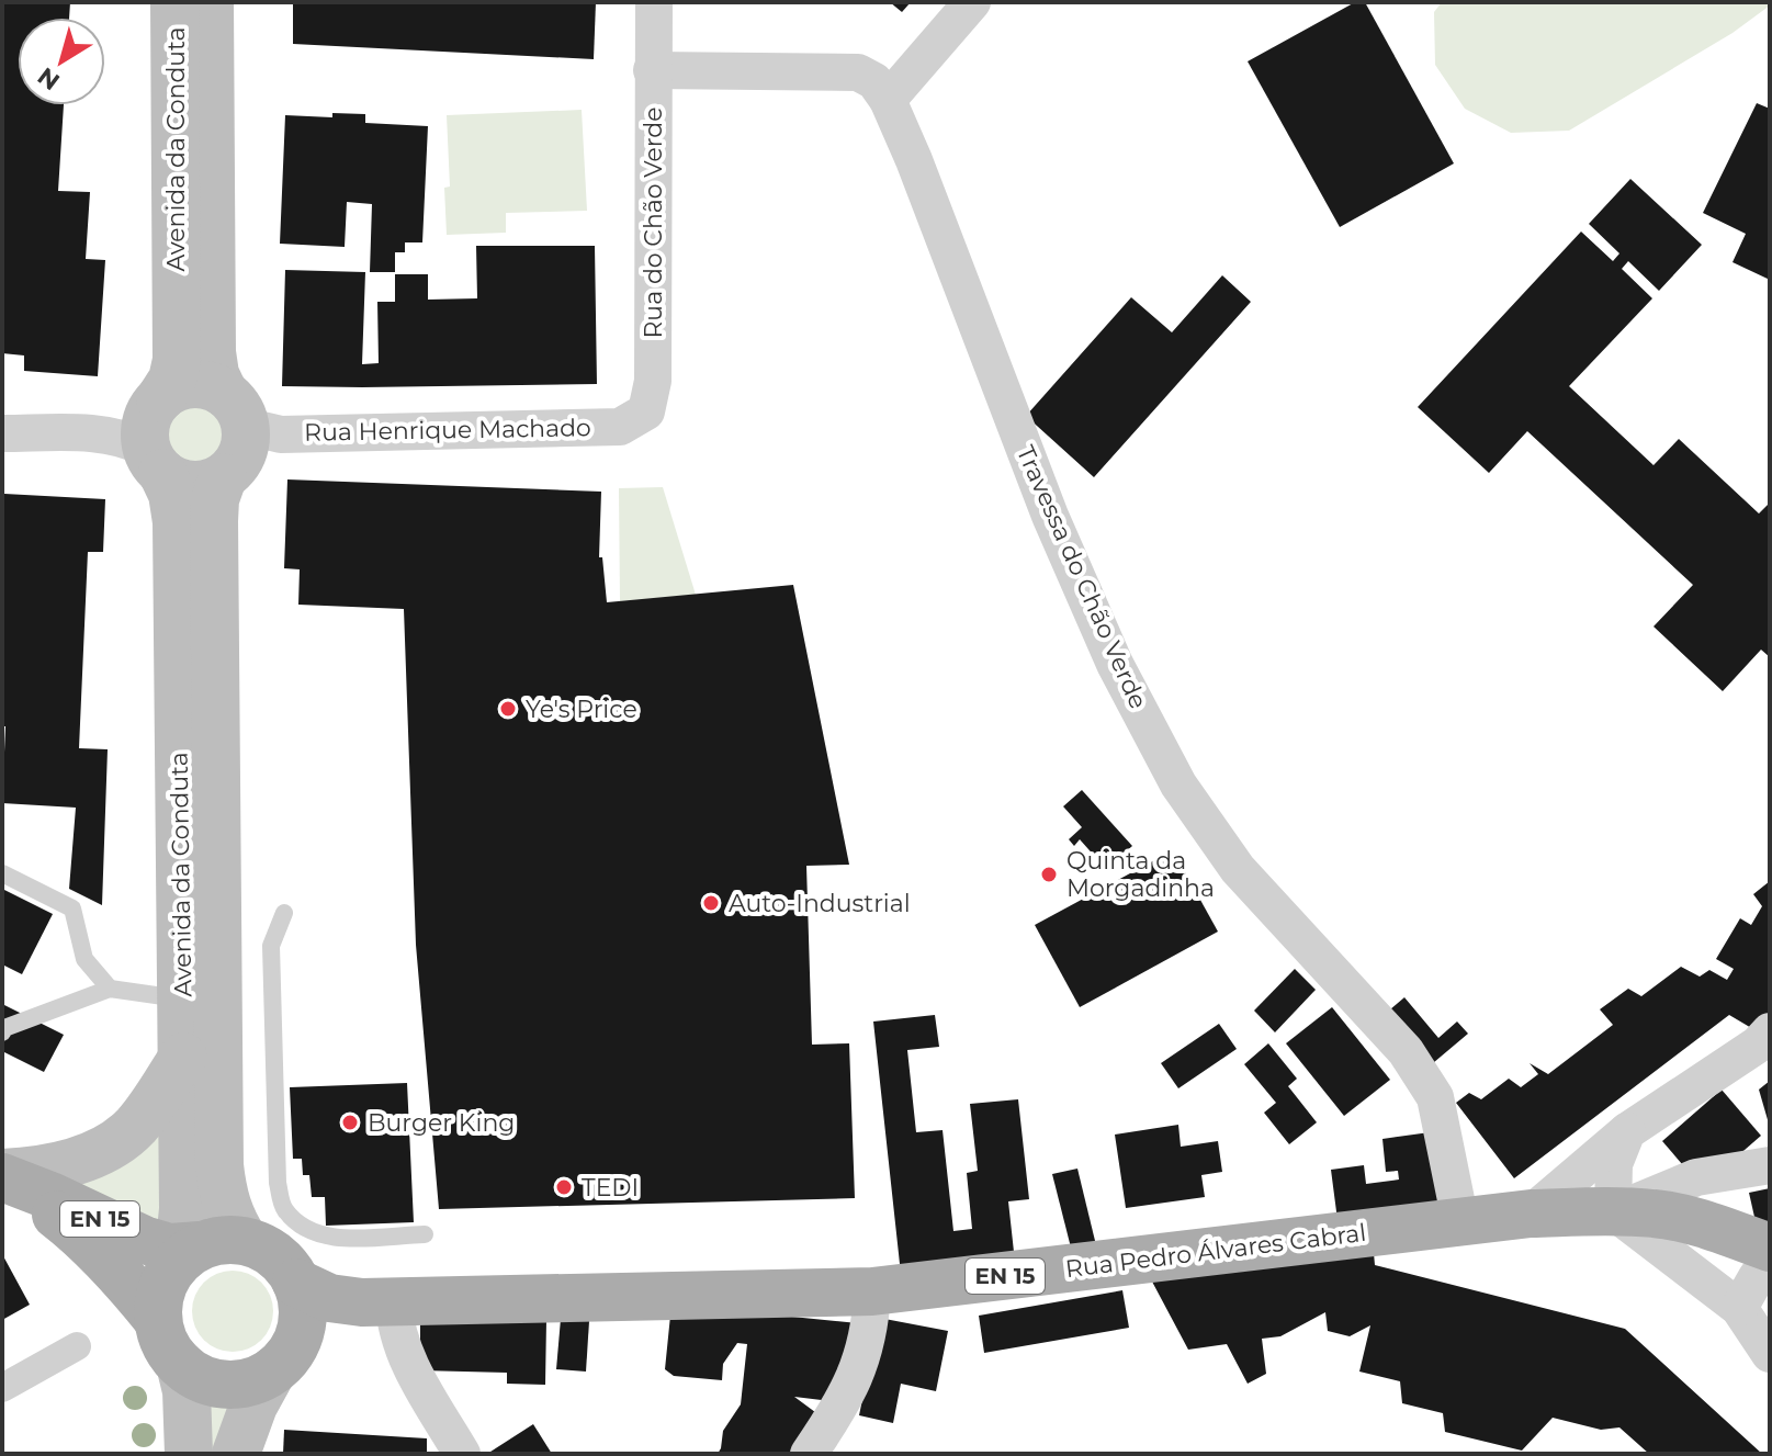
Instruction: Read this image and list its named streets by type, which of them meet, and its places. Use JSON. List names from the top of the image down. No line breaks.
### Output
{"streets":{"main road":["Avenida da Conduta","EN 15","Rua Pedro Álvares Cabral"],"street":["Rua do Chão Verde","Rua Henrique Machado","Travessa do Chão Verde"]},"crossings":[["Avenida da Conduta","Rua Henrique Machado"],["Avenida da Conduta","EN 15"],["Avenida da Conduta","Rua Pedro Álvares Cabral"],["Rua do Chão Verde","Rua Henrique Machado"],["Rua do Chão Verde","Travessa do Chão Verde"],["Travessa do Chão Verde","Rua Pedro Álvares Cabral"],["EN 15","Rua Pedro Álvares Cabral"]],"places":["Ye's Price","Quinta da Morgadinha","Auto-Industrial","Burger King","TEDI"],"north":"bottom left"}
